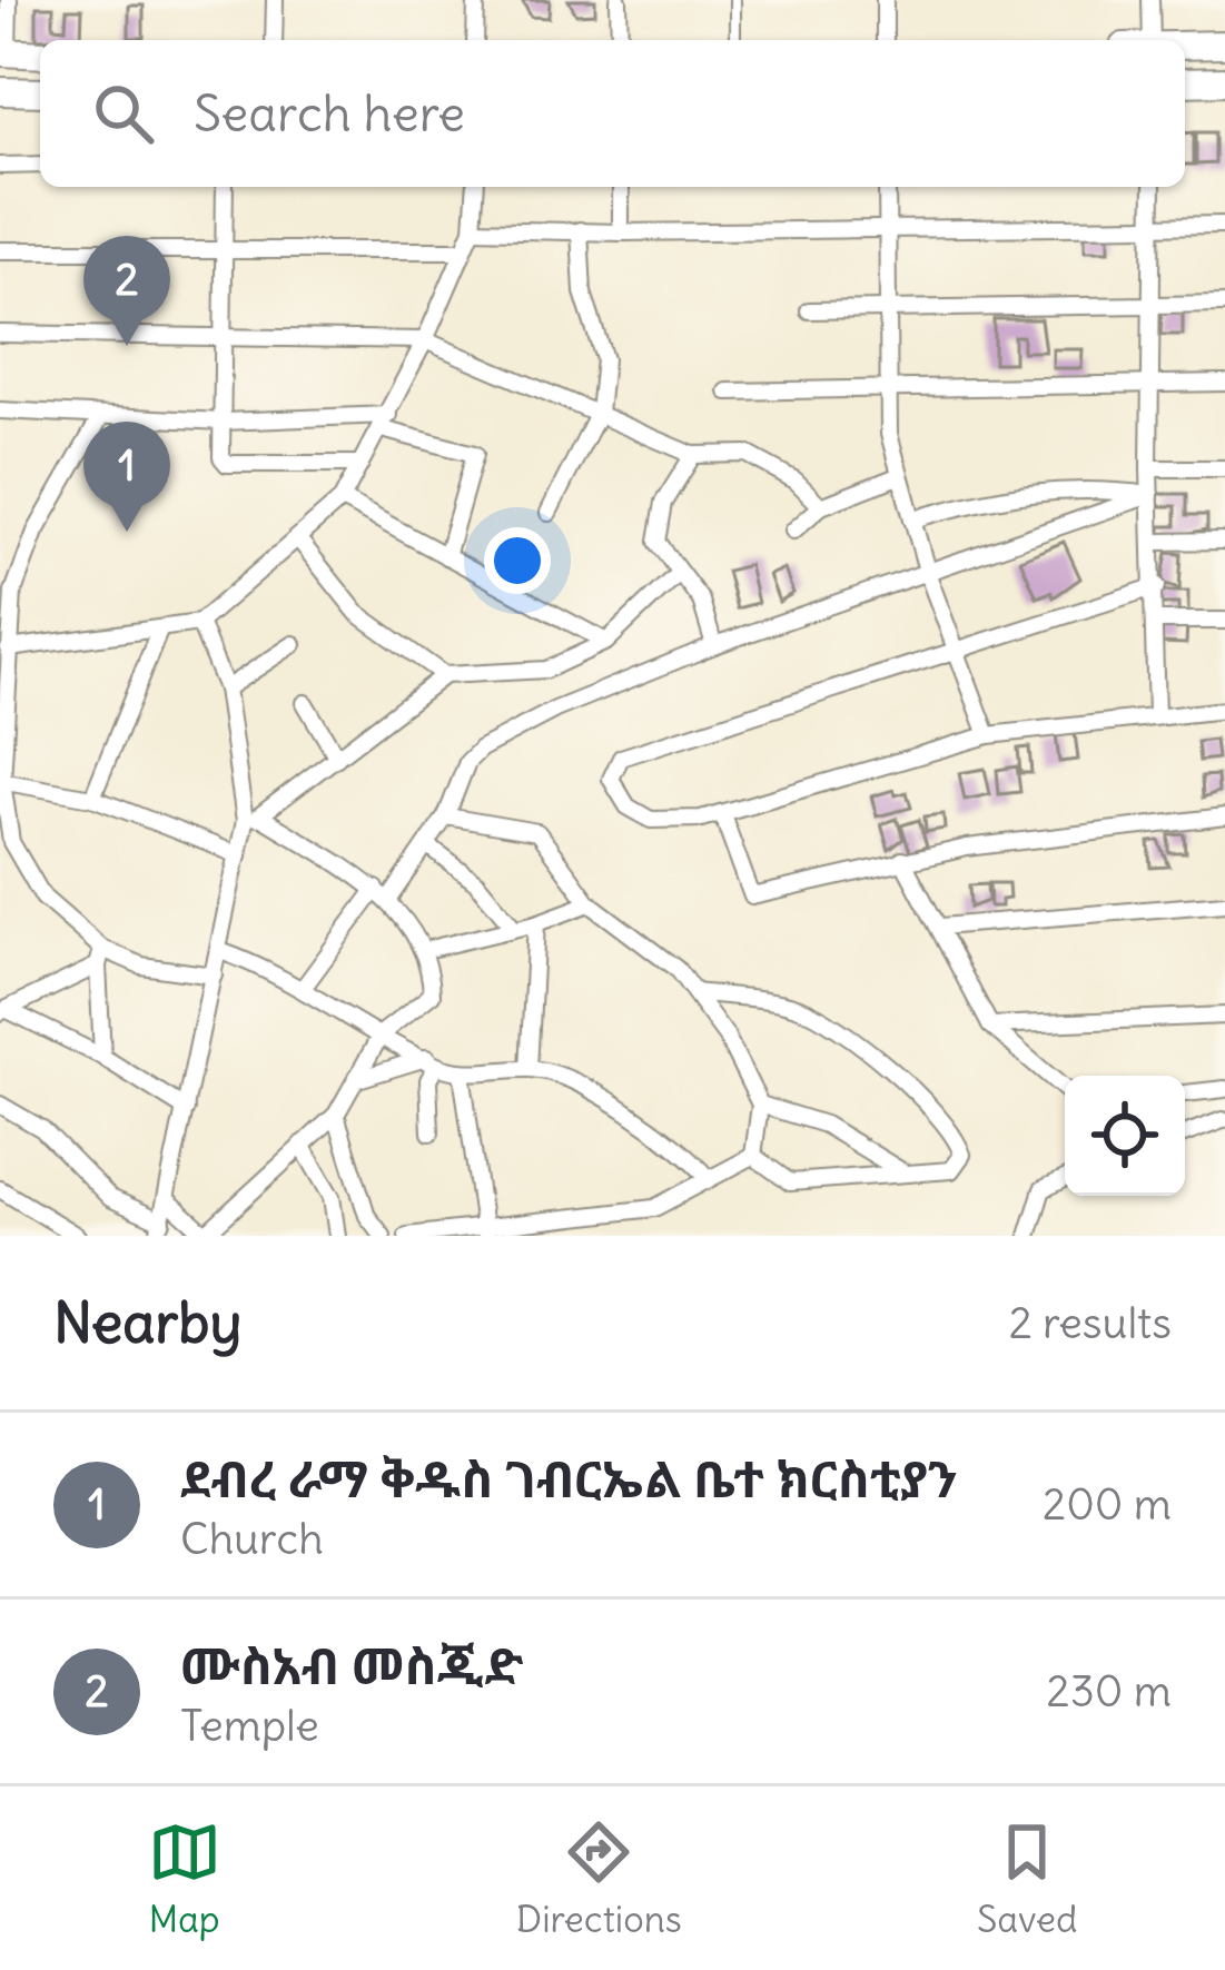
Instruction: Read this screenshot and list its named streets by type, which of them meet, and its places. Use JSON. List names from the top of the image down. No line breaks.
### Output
{"page":{"search":"Search here","pins":["2","1"],"heading":["Nearby","2 results"],"list":[{"mark":"1","name":"ደብረ ራማ ቅዱስ ገብርኤል ቤተ ክርስቲያን","note":"Church","value":"200 m"},{"mark":"2","name":"ሙስአብ መስጂድ","note":"Temple","value":"230 m"}],"nav":["Map","Directions","Saved"]}}
